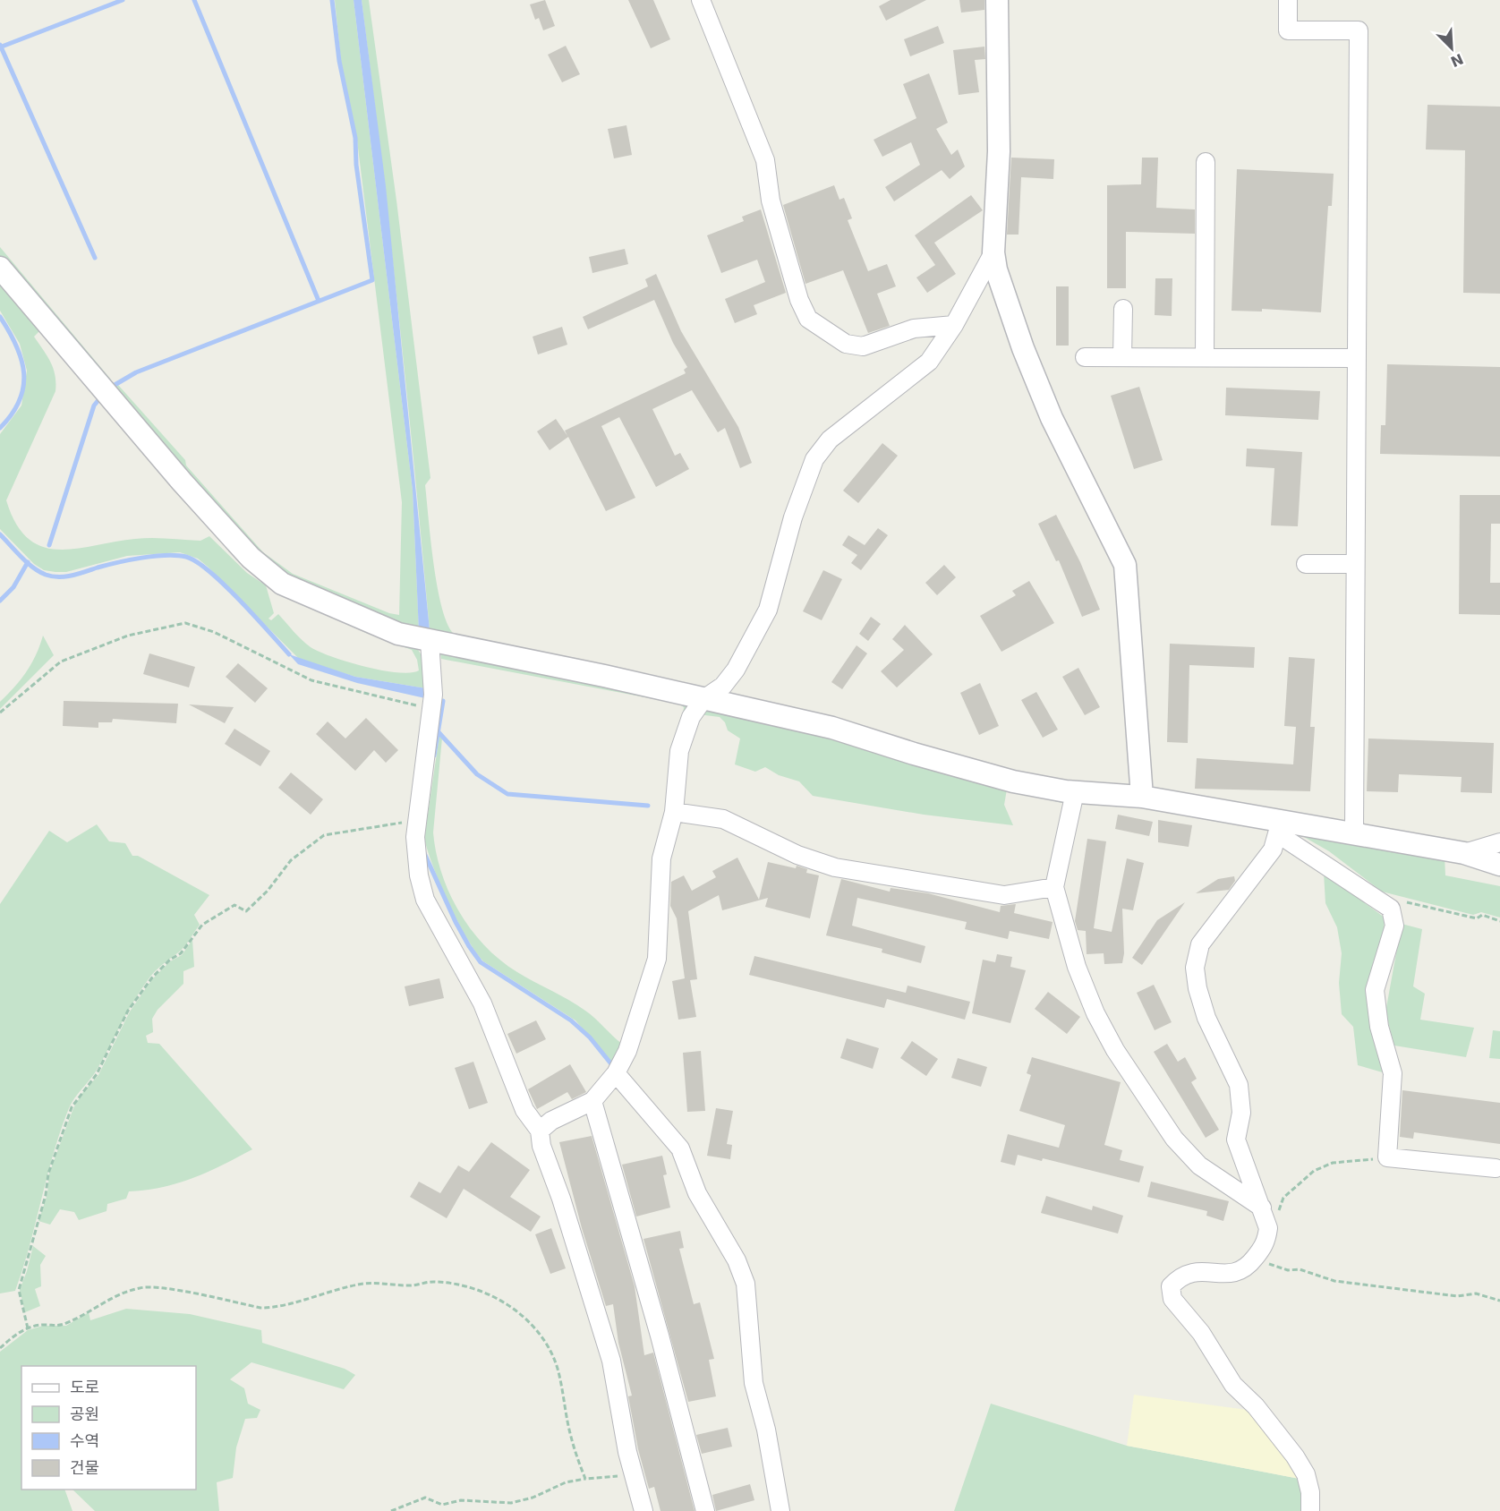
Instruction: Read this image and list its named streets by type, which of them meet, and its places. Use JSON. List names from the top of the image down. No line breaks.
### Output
{"legend":["도로","공원","수역","건물"],"north":"bottom right"}
